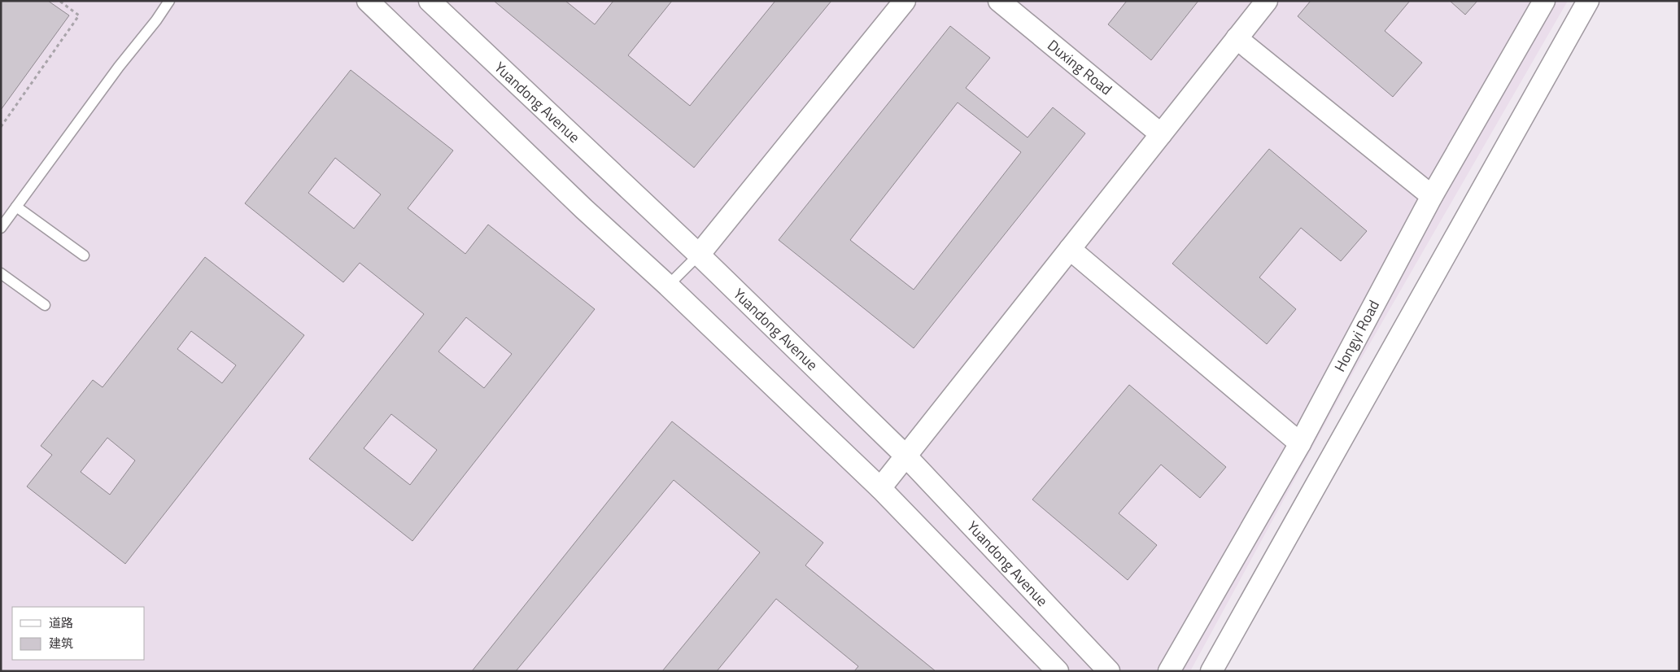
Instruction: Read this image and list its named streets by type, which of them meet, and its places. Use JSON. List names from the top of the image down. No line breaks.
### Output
{"streets":{"street":["Duxing Road","Yuandong Avenue","Hongyi Road"]},"legend":["道路","建筑"]}
